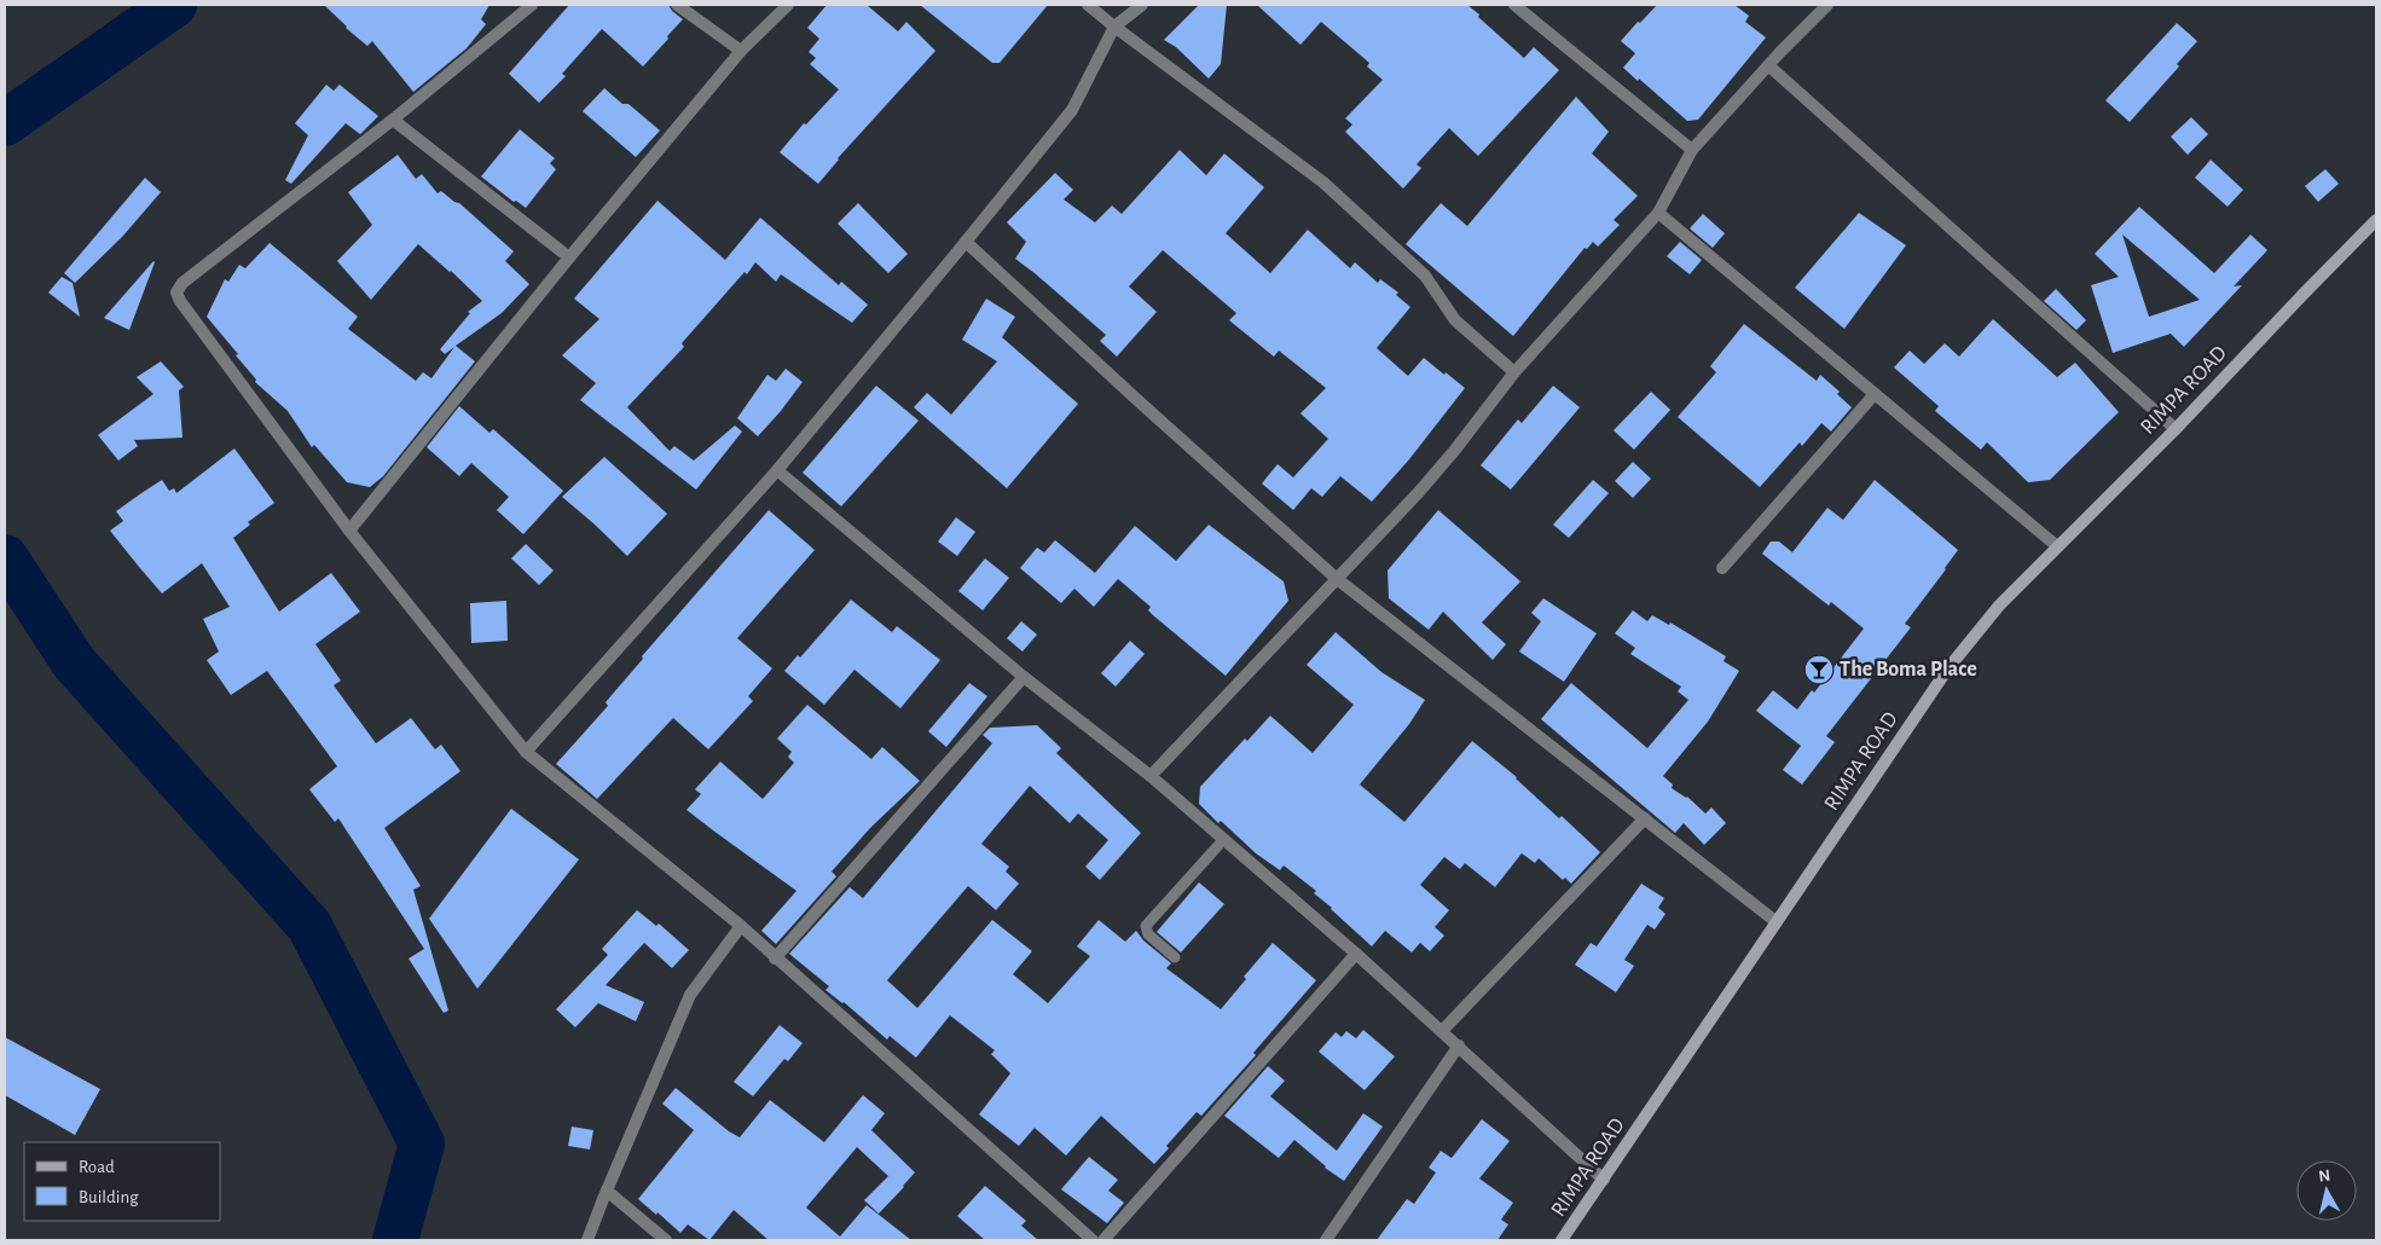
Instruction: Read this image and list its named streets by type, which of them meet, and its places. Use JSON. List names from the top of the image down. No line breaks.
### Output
{"streets":{"street":["RIMPA ROAD"]},"places":{"bar":["The Boma Place"]},"legend":["Road","Building"],"north":"top"}
